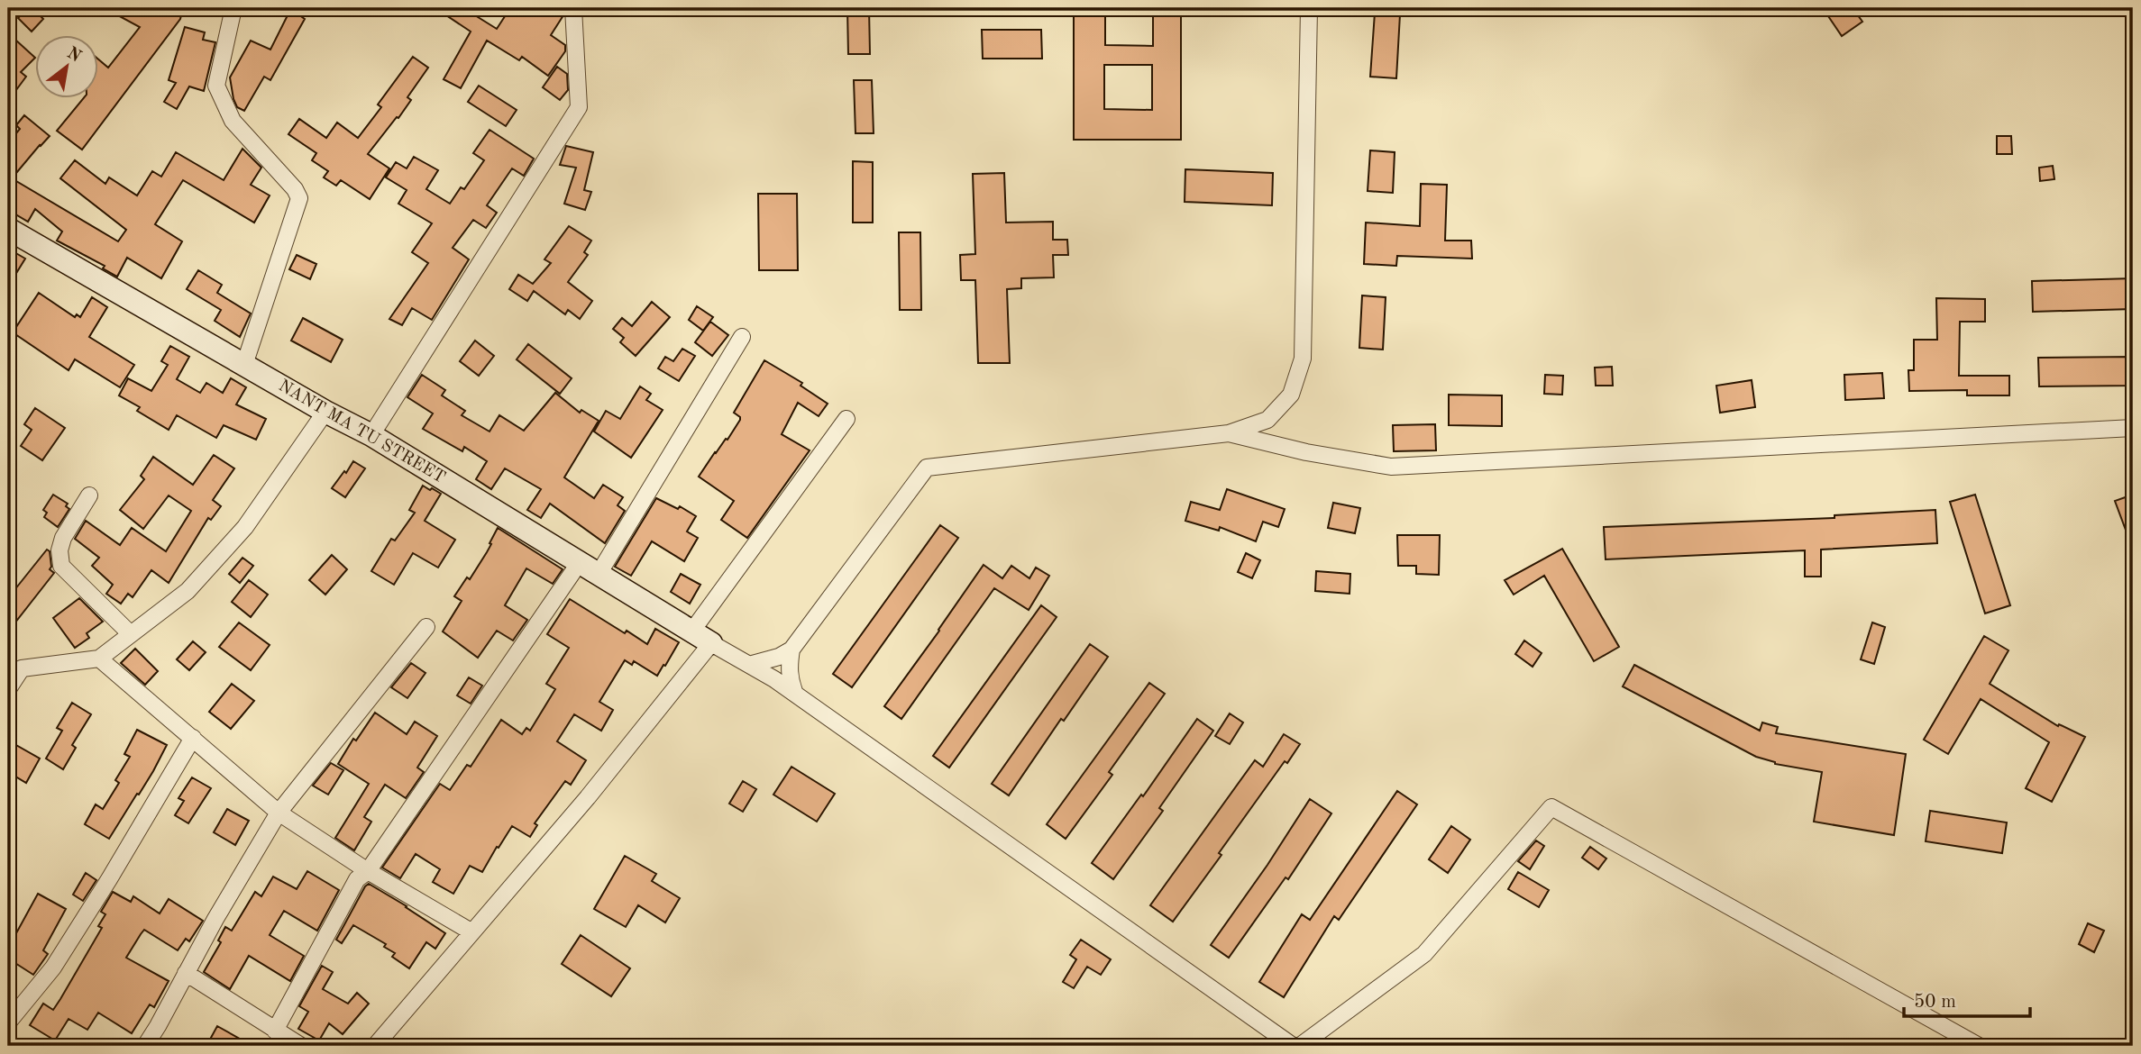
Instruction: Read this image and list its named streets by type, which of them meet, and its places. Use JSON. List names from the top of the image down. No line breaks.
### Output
{"streets":{"main road":["NANT MA TU STREET"]},"scale_bar":"50 m","north":"top right"}
